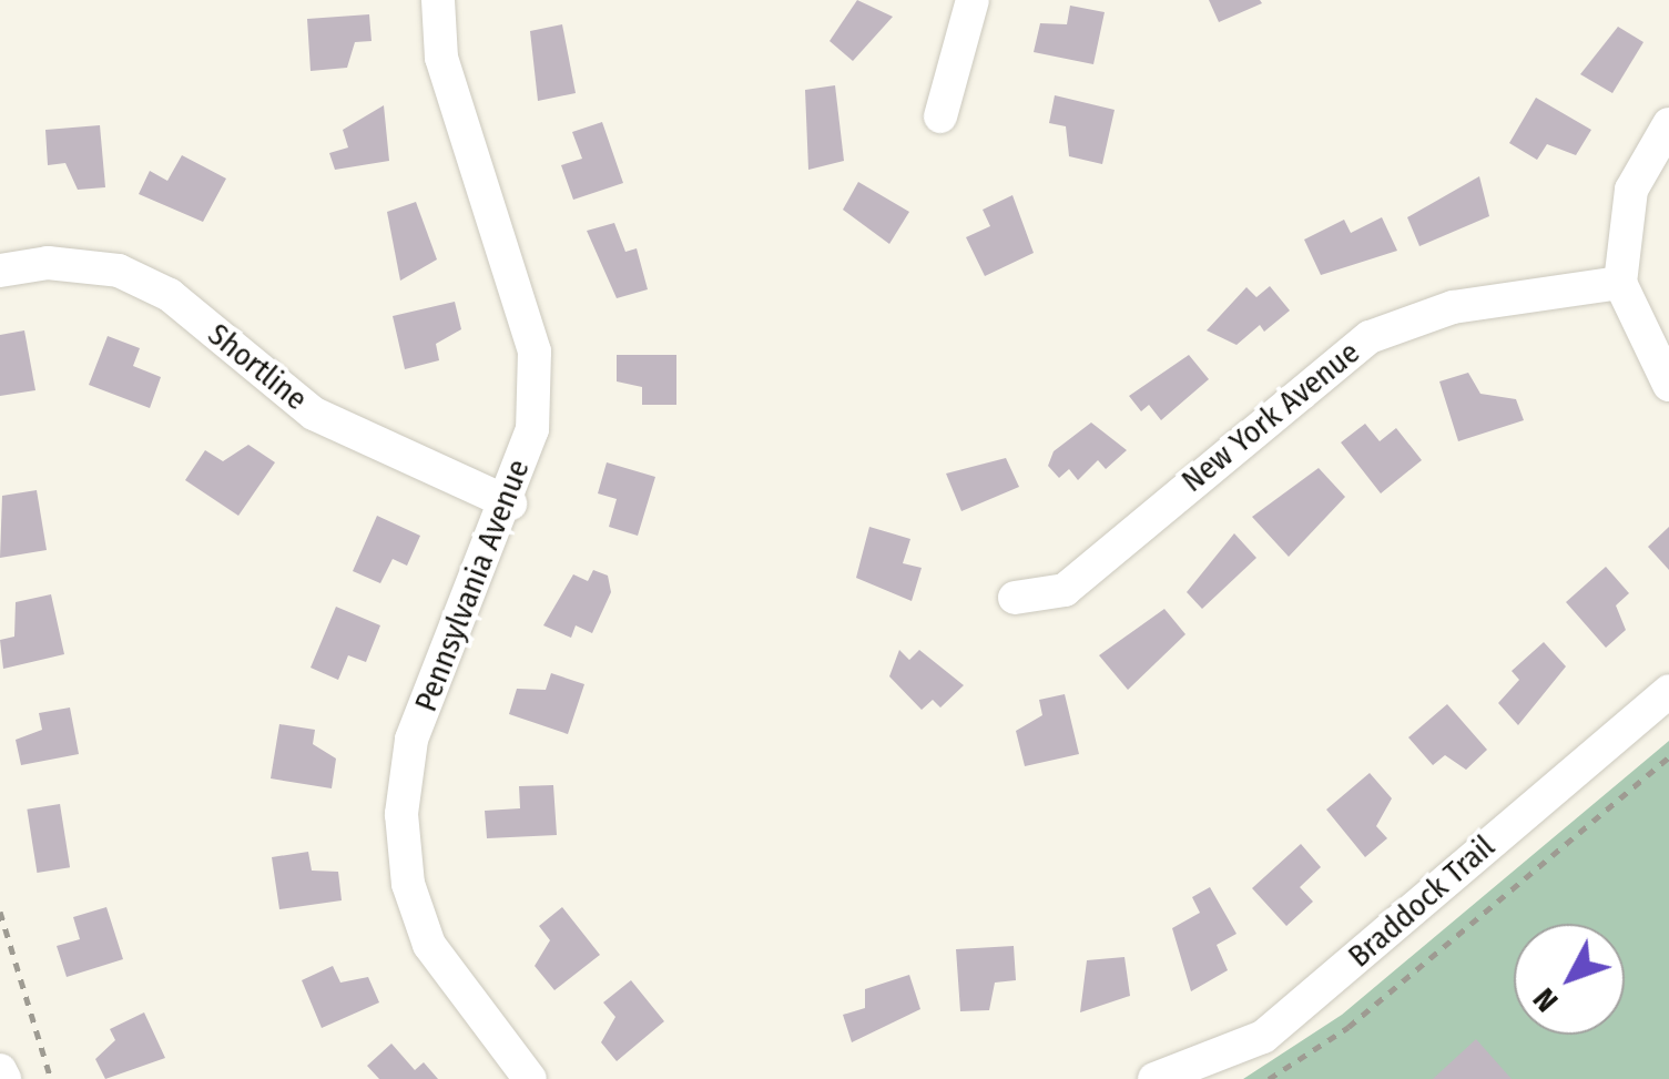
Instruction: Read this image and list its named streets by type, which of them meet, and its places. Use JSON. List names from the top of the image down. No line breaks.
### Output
{"streets":{"street":["Shortline","New York Avenue","Pennsylvania Avenue","Braddock Trail"]},"crossings":[["Shortline","Pennsylvania Avenue"]],"north":"bottom left"}
